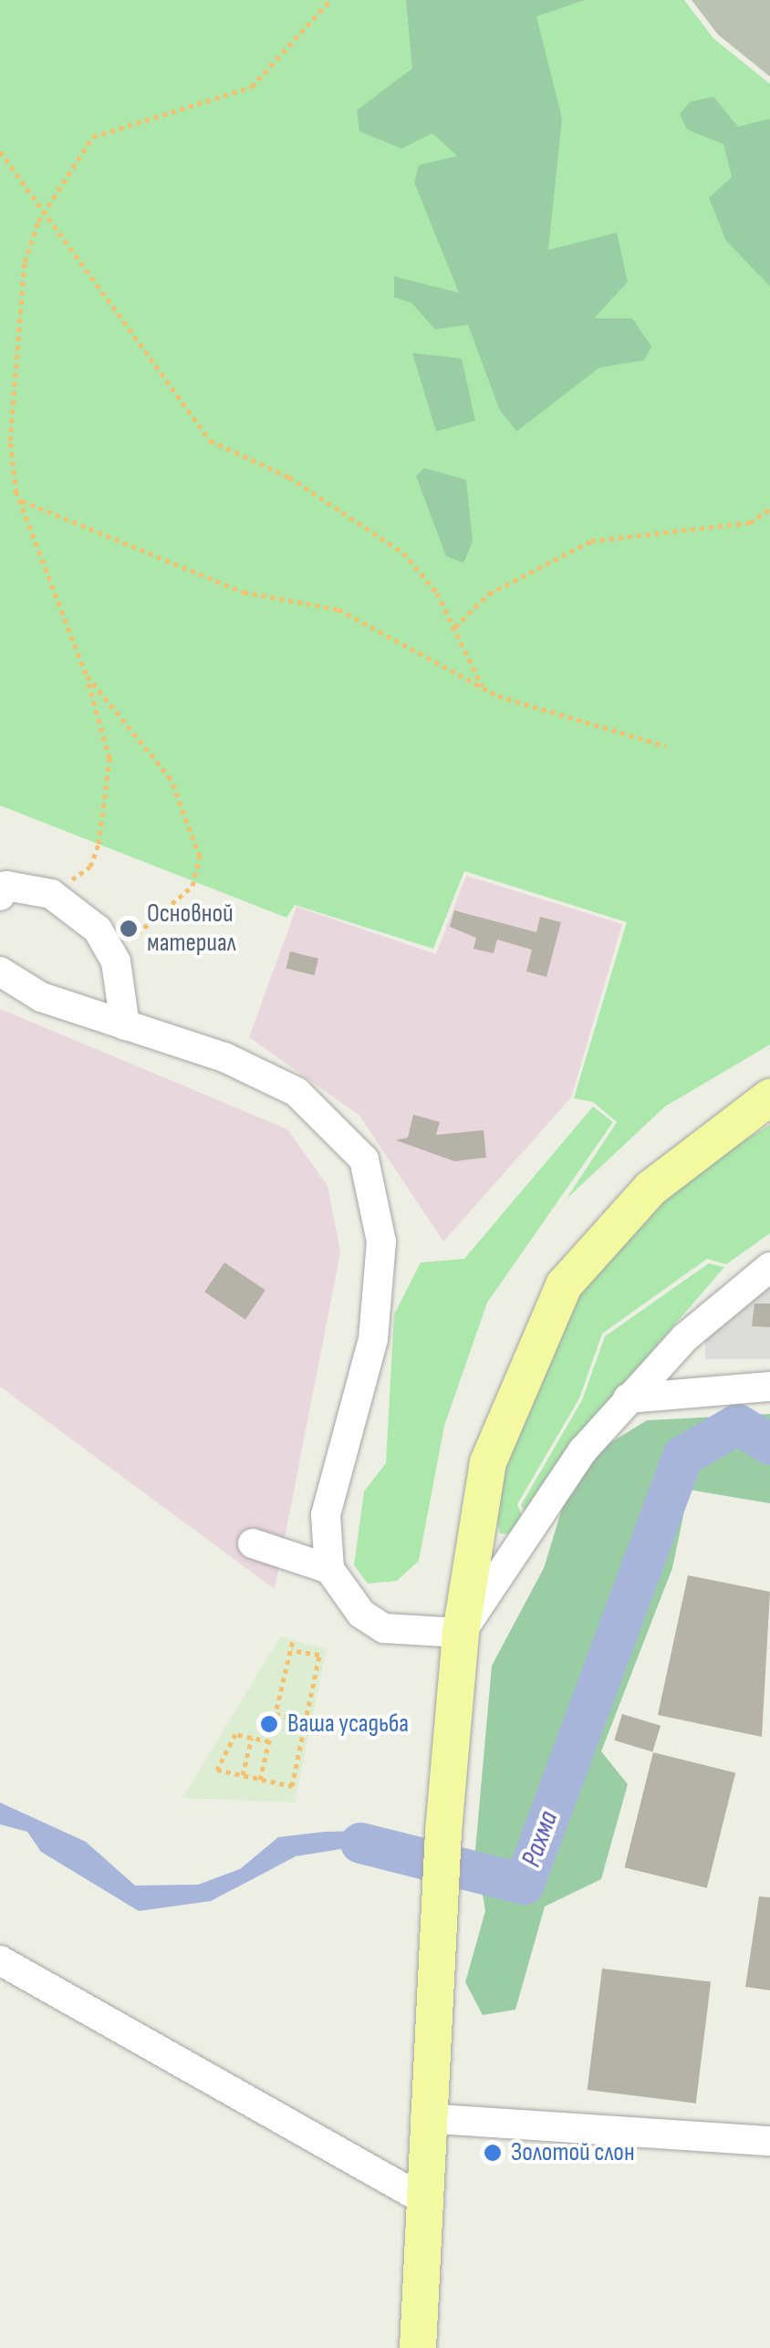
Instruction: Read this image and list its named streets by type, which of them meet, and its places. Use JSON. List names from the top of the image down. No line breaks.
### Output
{"water":["Рахма"],"places":["Основной материал","Ваша усадьба","Золотой слон"]}
